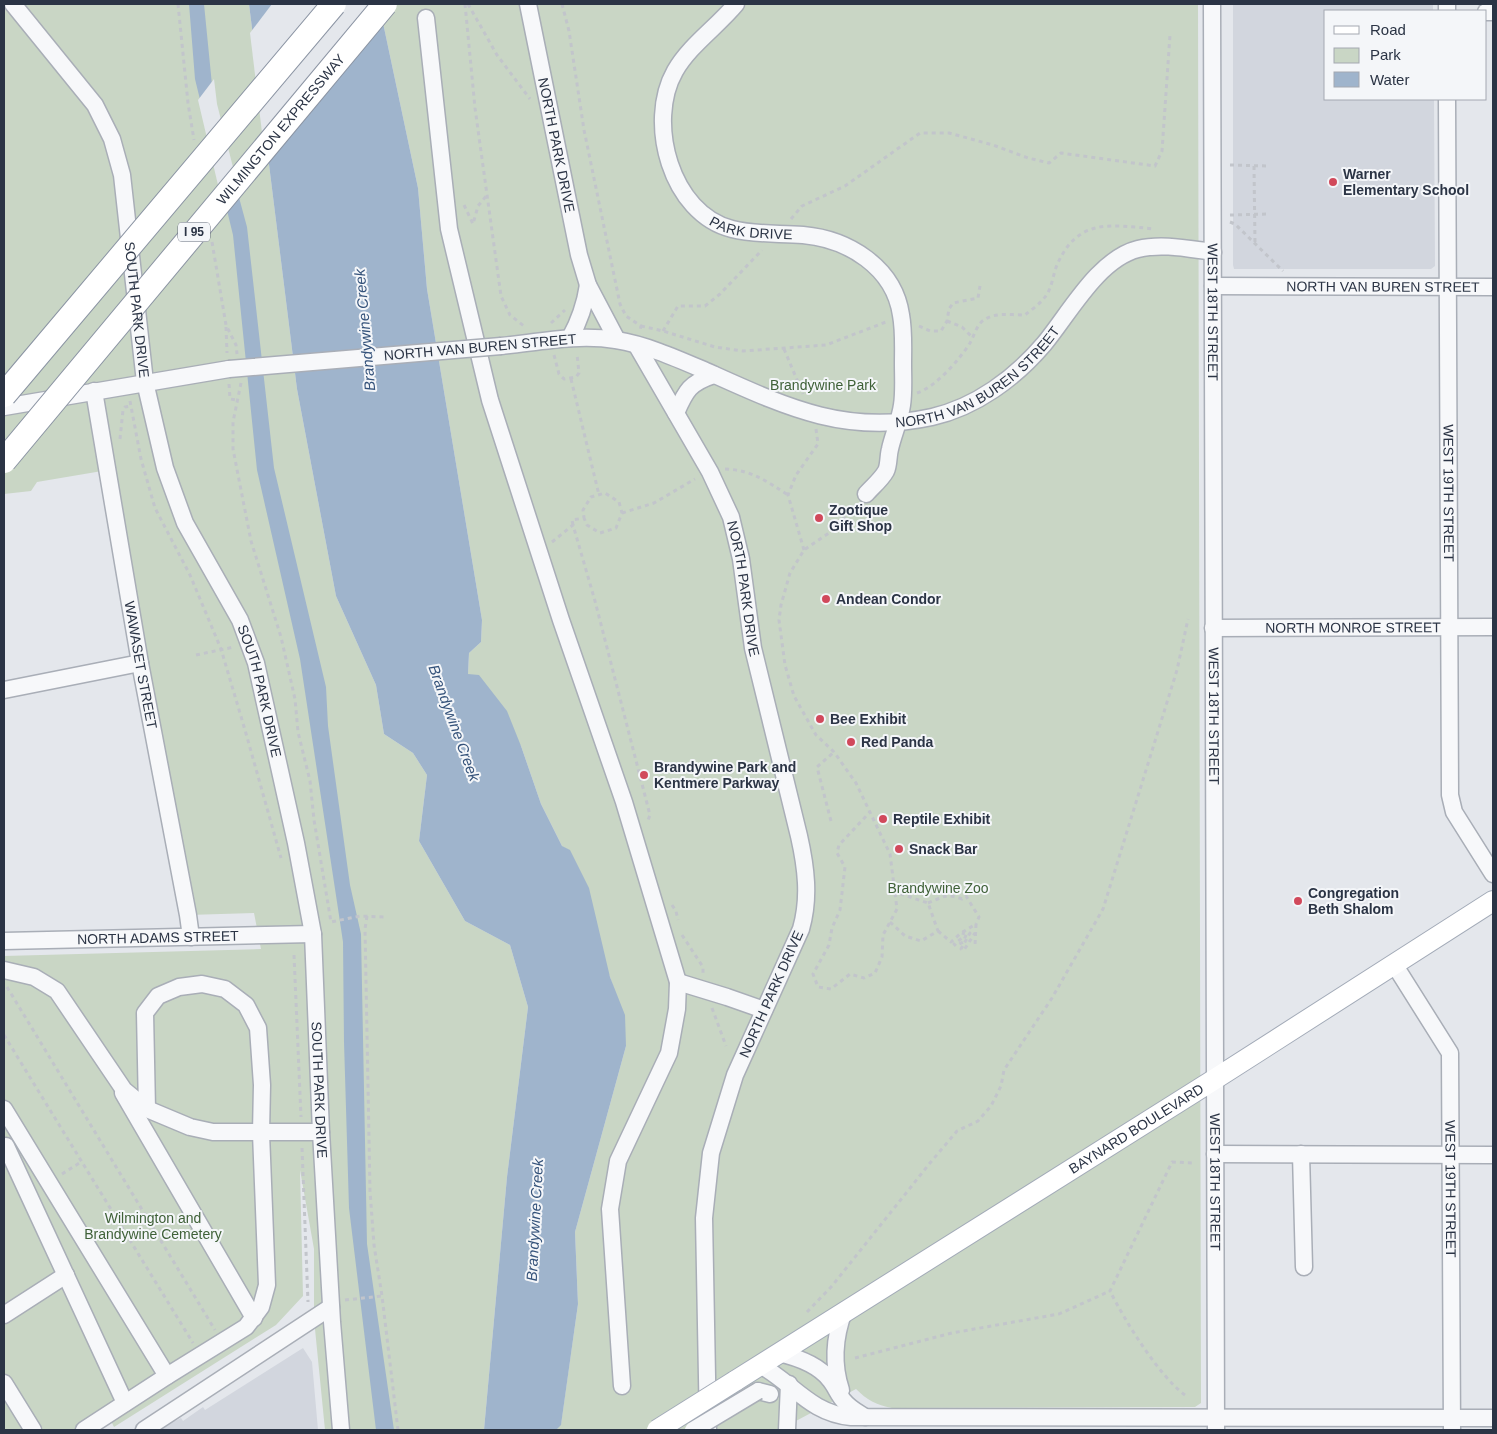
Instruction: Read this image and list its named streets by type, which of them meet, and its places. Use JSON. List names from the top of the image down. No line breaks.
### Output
{"streets":{"highway":["WILMINGTON EXPRESSWAY","I 95"],"main road":["BAYNARD BOULEVARD"],"street":["NORTH PARK DRIVE","PARK DRIVE","NORTH VAN BUREN STREET","SOUTH PARK DRIVE","WEST 18TH STREET","WEST 19TH STREET","NORTH MONROE STREET","WAWASET STREET","NORTH ADAMS STREET"]},"crossings":[["NORTH PARK DRIVE","NORTH VAN BUREN STREET"],["PARK DRIVE","NORTH VAN BUREN STREET"],["NORTH VAN BUREN STREET","SOUTH PARK DRIVE"],["NORTH VAN BUREN STREET","WEST 18TH STREET"],["NORTH VAN BUREN STREET","WEST 19TH STREET"],["NORTH VAN BUREN STREET","WAWASET STREET"],["SOUTH PARK DRIVE","NORTH ADAMS STREET"],["WEST 18TH STREET","NORTH MONROE STREET"],["WEST 18TH STREET","BAYNARD BOULEVARD"],["WEST 19TH STREET","NORTH MONROE STREET"],["WEST 19TH STREET","BAYNARD BOULEVARD"],["WAWASET STREET","NORTH ADAMS STREET"]],"water":["Brandywine Creek"],"parks":["Brandywine Park","Brandywine Zoo","Wilmington and Brandywine Cemetery"],"places":["Warner Elementary School","Zootique Gift Shop","Andean Condor","Bee Exhibit","Red Panda","Brandywine Park and Kentmere Parkway","Reptile Exhibit","Snack Bar","Congregation Beth Shalom"],"legend":["Road","Park","Water"]}
